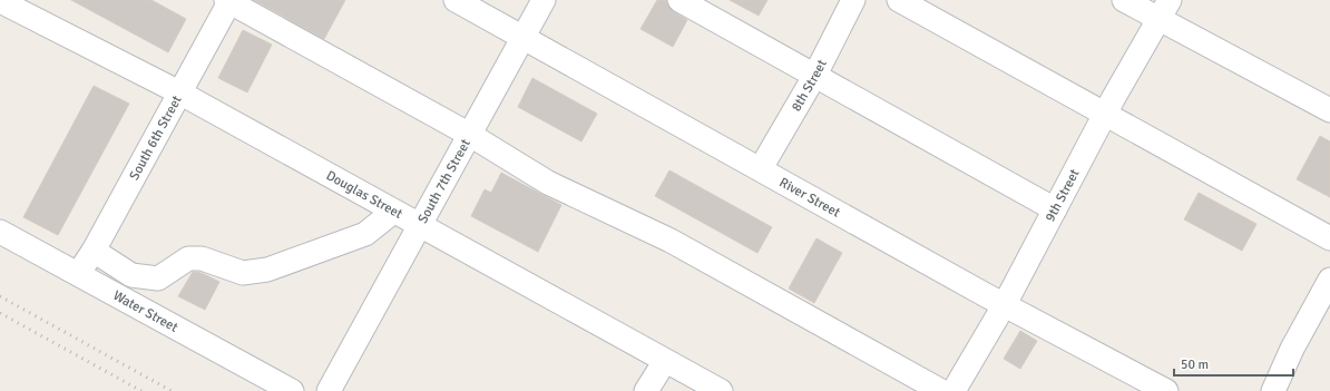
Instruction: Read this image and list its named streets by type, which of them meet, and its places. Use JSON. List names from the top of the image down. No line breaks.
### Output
{"streets":{"street":["8th Street","South 6th Street","South 7th Street","Douglas Street","9th Street","River Street","Water Street"]},"crossings":[["8th Street","River Street"],["South 6th Street","Douglas Street"],["South 6th Street","Water Street"],["South 7th Street","Douglas Street"],["South 7th Street","River Street"],["9th Street","River Street"]],"scale_bar":"50 m"}
